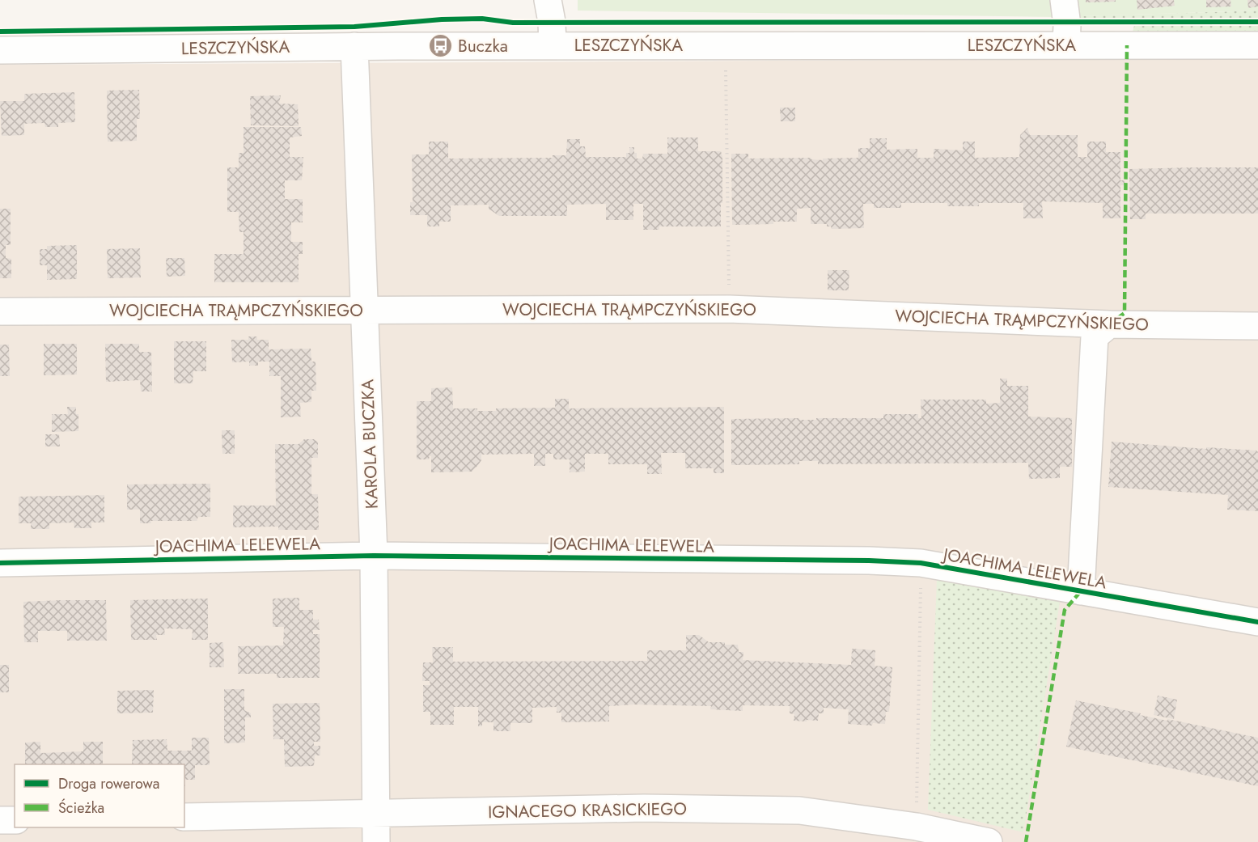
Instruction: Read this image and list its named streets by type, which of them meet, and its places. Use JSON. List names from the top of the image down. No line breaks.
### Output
{"streets":{"street":["LESZCZYŃSKA","WOJCIECHA TRĄMPCZYŃSKIEGO","KAROLA BUCZKA","JOACHIMA LELEWELA","IGNACEGO KRASICKIEGO"]},"crossings":[["LESZCZYŃSKA","KAROLA BUCZKA"],["WOJCIECHA TRĄMPCZYŃSKIEGO","KAROLA BUCZKA"],["KAROLA BUCZKA","JOACHIMA LELEWELA"],["KAROLA BUCZKA","IGNACEGO KRASICKIEGO"]],"places":{"bus stop":["Buczka"]},"legend":["Droga rowerowa","Ścieżka"]}
